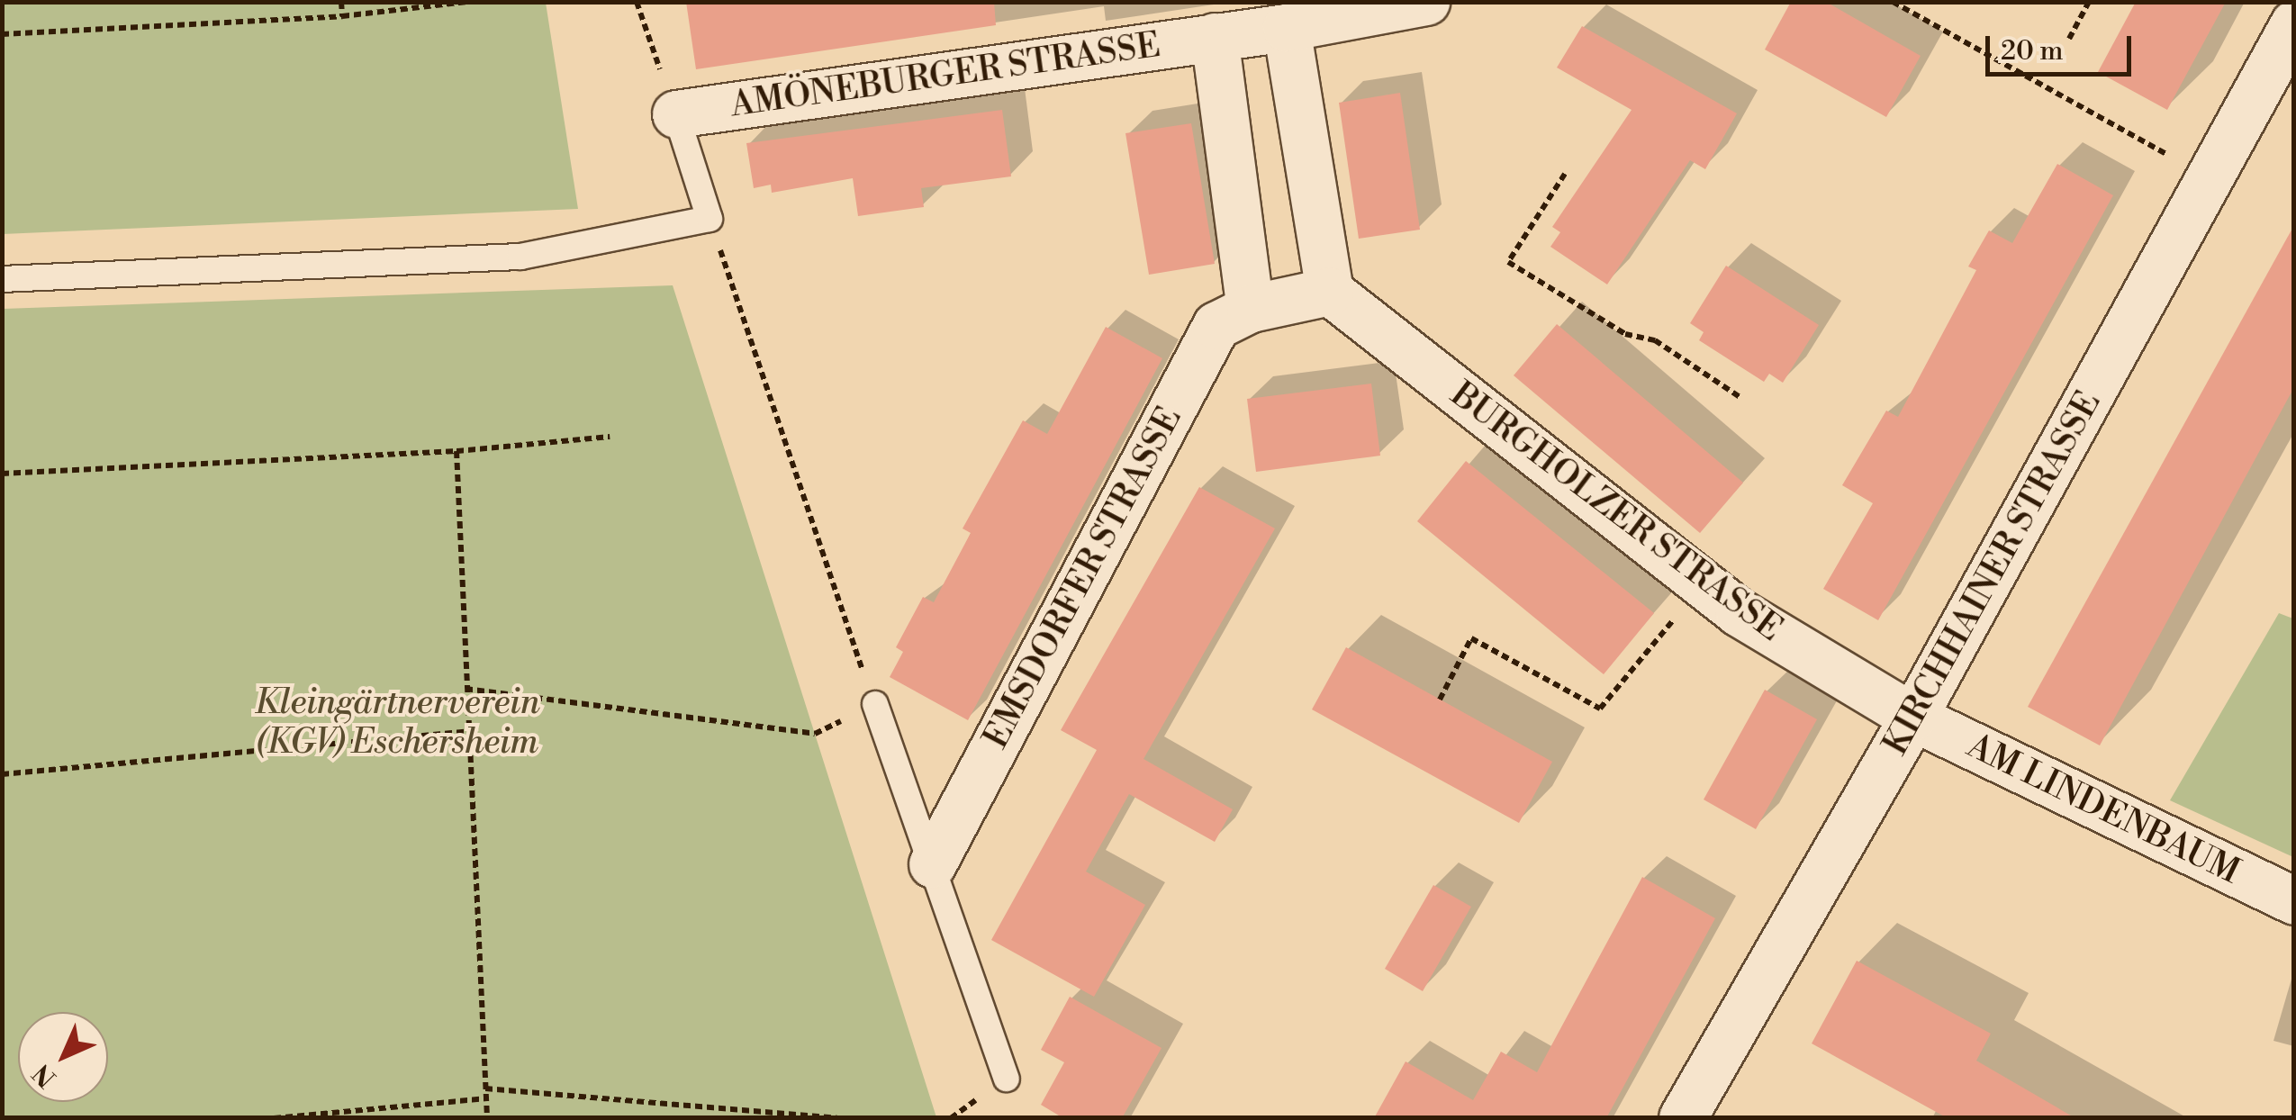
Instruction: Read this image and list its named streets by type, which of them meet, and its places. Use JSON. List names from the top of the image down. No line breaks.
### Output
{"streets":{"street":["AMÖNEBURGER STRASSE","BURGHOLZER STRASSE","KIRCHHAINER STRASSE","EMSDORFER STRASSE","AM LINDENBAUM"]},"crossings":[["BURGHOLZER STRASSE","KIRCHHAINER STRASSE"],["BURGHOLZER STRASSE","EMSDORFER STRASSE"],["BURGHOLZER STRASSE","AM LINDENBAUM"],["KIRCHHAINER STRASSE","AM LINDENBAUM"]],"parks":["Kleingärtnerverein (KGV) Eschersheim"],"scale_bar":"20 m","north":"bottom left"}
